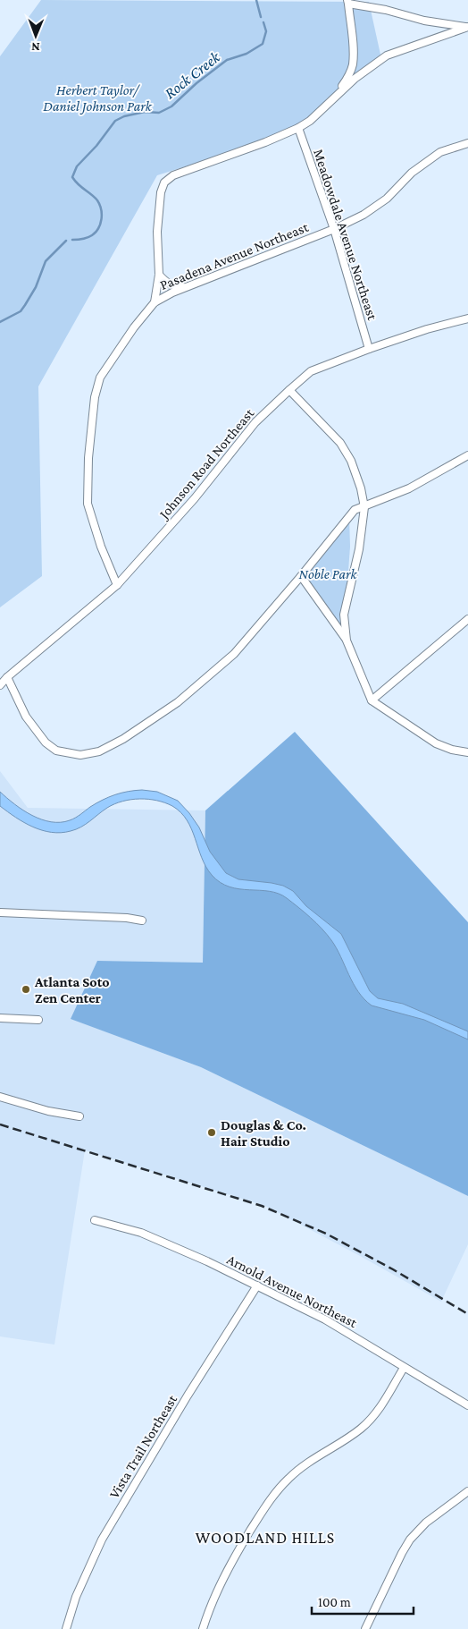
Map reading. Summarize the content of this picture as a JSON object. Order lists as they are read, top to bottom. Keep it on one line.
{"streets":{"street":["Meadowdale Avenue Northeast","Pasadena Avenue Northeast","Johnson Road Northeast","Arnold Avenue Northeast","Vista Trail Northeast"]},"crossings":[["Meadowdale Avenue Northeast","Pasadena Avenue Northeast"],["Meadowdale Avenue Northeast","Johnson Road Northeast"],["Pasadena Avenue Northeast","Johnson Road Northeast"],["Arnold Avenue Northeast","Vista Trail Northeast"]],"districts":["WOODLAND HILLS"],"water":["Rock Creek"],"parks":["Herbert Taylor/ Daniel Johnson Park","Noble Park"],"places":["Atlanta Soto Zen Center","Douglas & Co. Hair Studio"],"scale_bar":"100 m","north":"bottom"}
